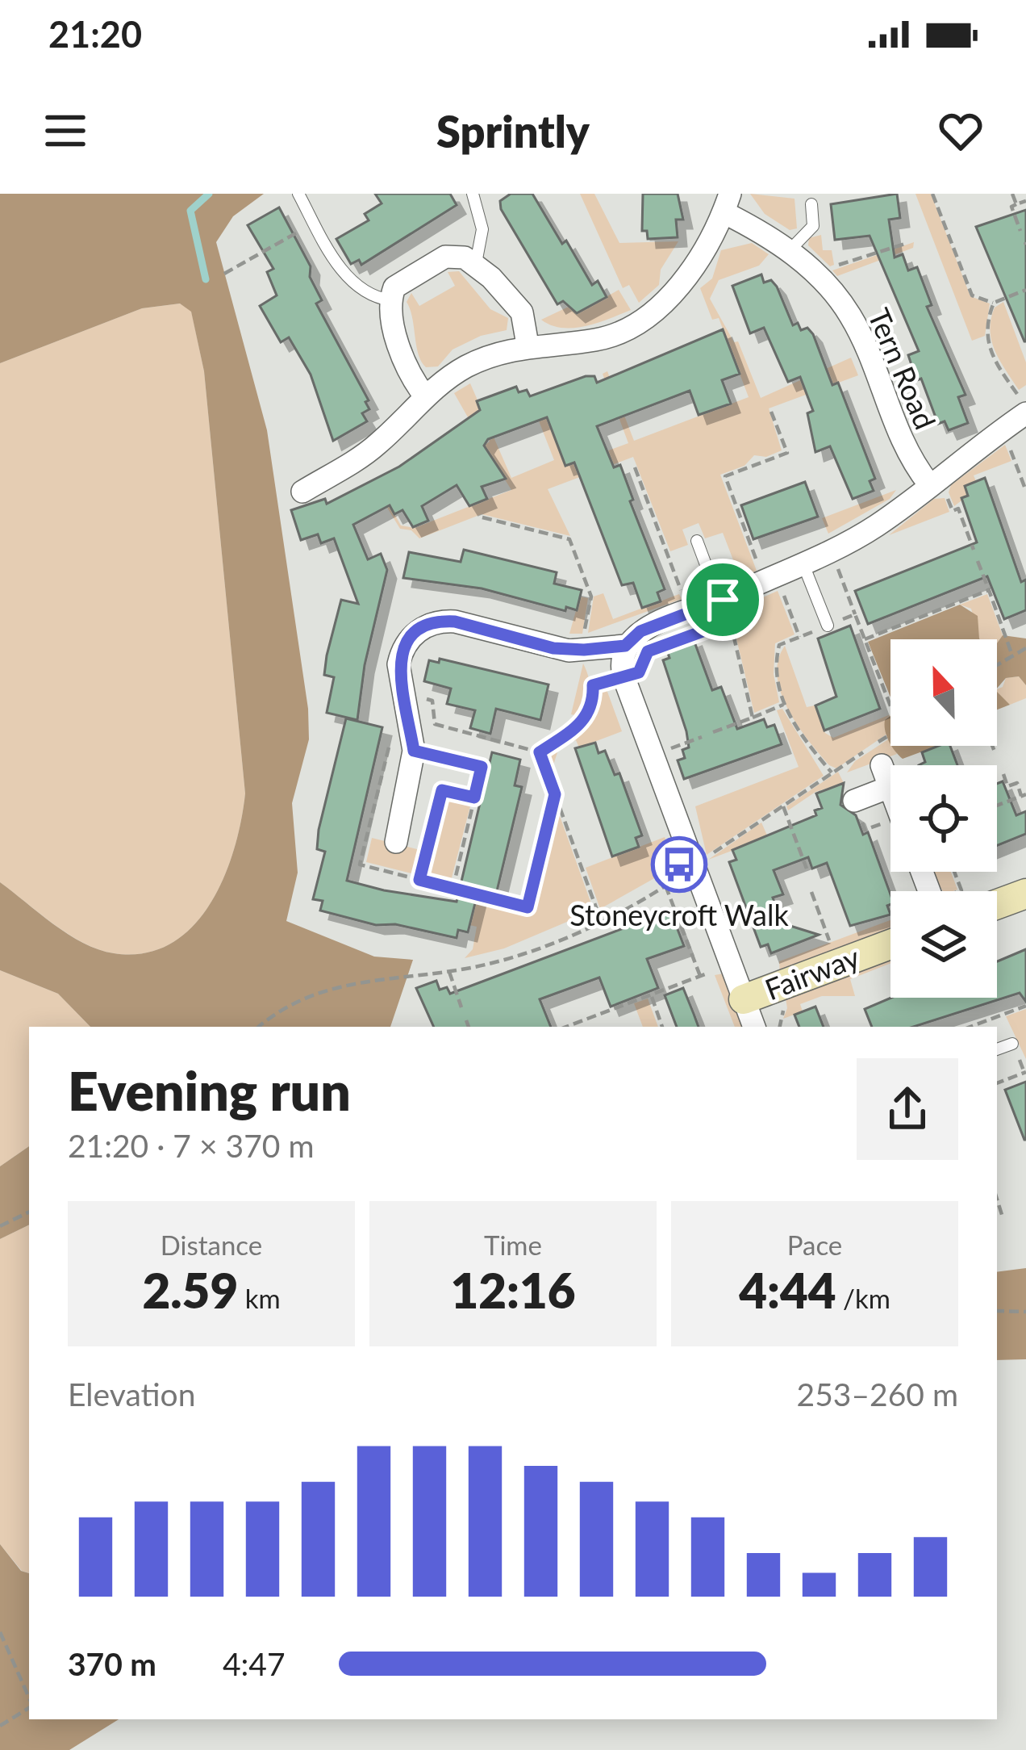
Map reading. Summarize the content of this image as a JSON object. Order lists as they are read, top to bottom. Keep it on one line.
{"streets":{"street":["Tern Road","Fairway"]},"places":{"bus stop":["Stoneycroft Walk"]},"north":"top","page":{"status":"21:20","header":"Sprintly","heading":["Evening run","21:20 · 7 × 370 m"],"stats":[["Distance","2.59 km"],["Time","12:16"],["Pace","4:44 /km"]],"chart":["Elevation","253–260 m"],"list":[{"name":"370 m","note":"4:47"}]}}
